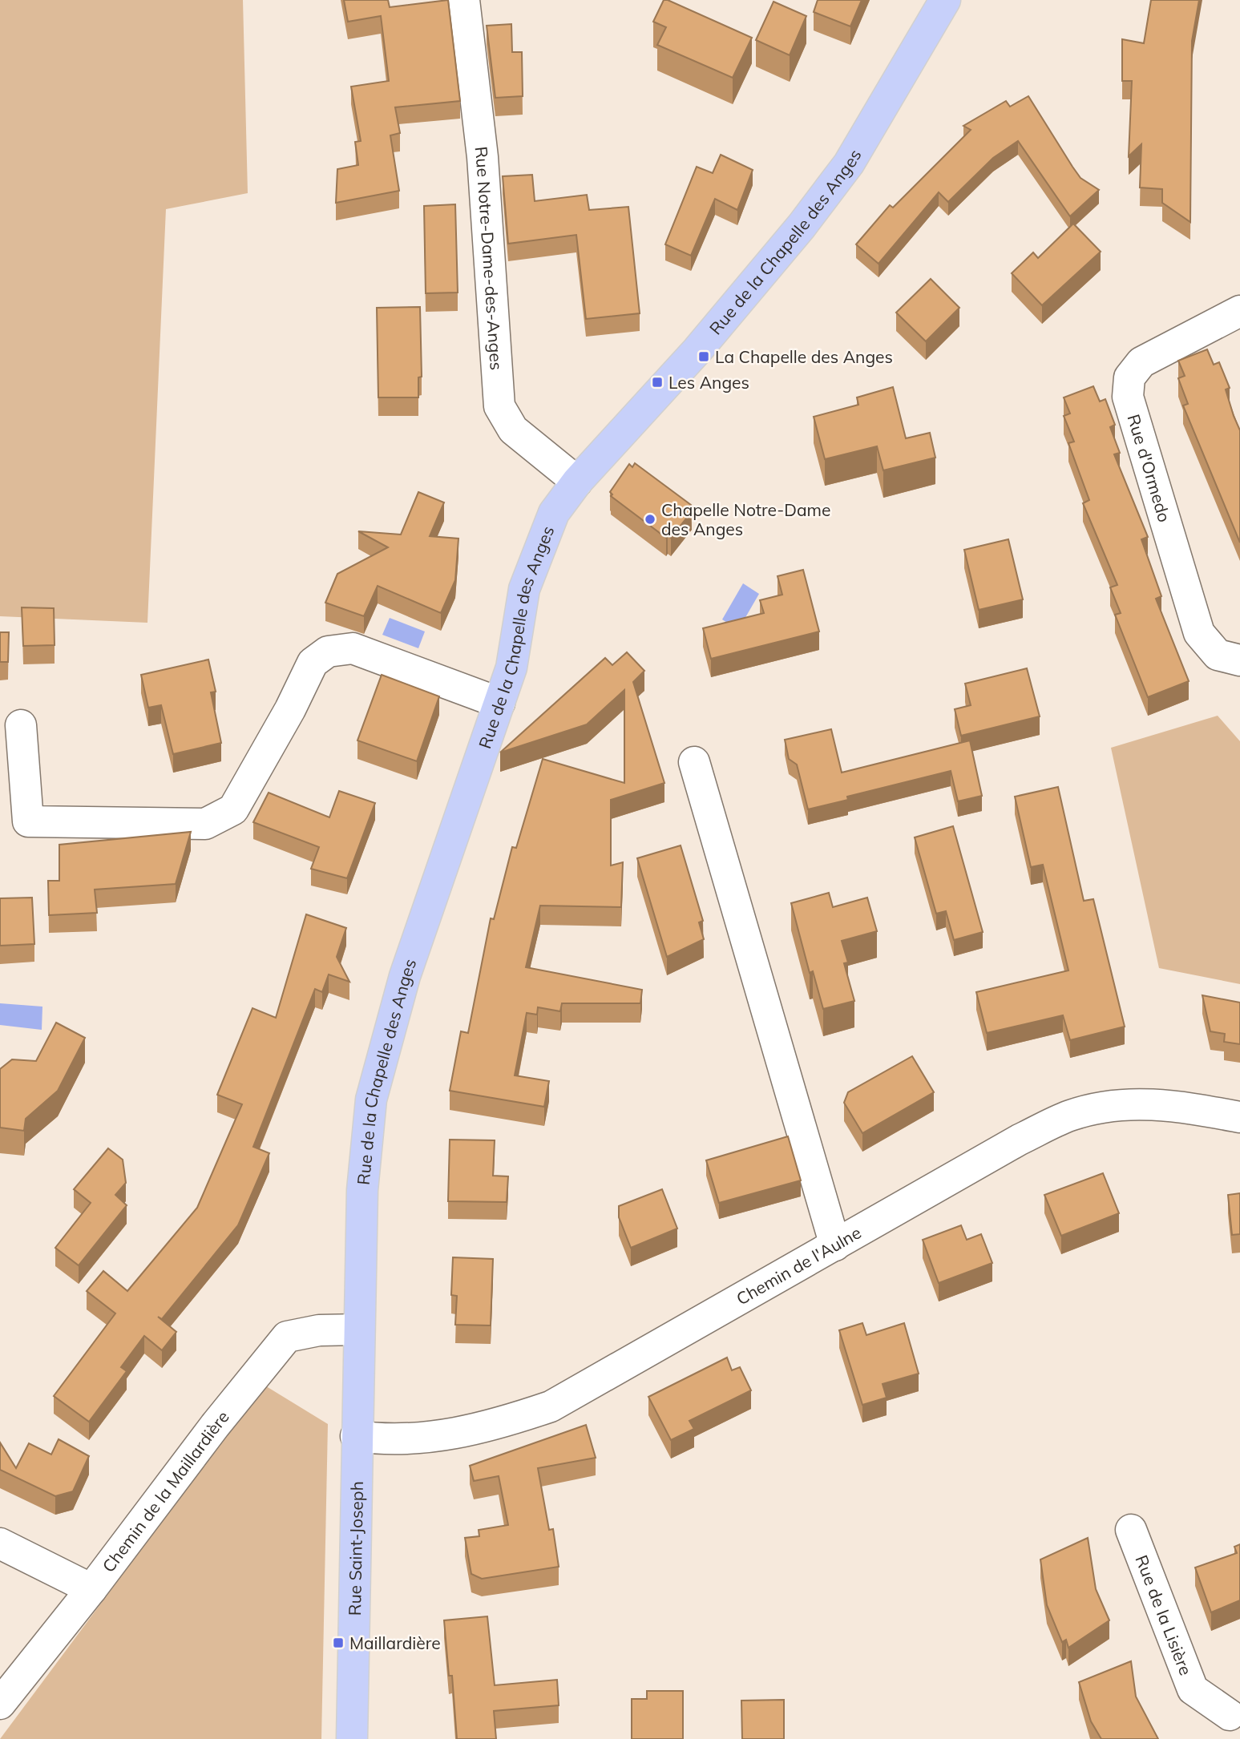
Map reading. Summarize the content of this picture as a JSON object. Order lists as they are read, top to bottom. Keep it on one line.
{"streets":{"main road":["Rue de la Chapelle des Anges","Rue Saint-Joseph"],"street":["Rue Notre-Dame-des-Anges","Rue d'Ormedo","Chemin de l'Aulne","Chemin de la Maillardière","Rue de la Lisière"]},"crossings":[["Rue de la Chapelle des Anges","Rue Notre-Dame-des-Anges"],["Rue de la Chapelle des Anges","Chemin de la Maillardière"],["Rue de la Chapelle des Anges","Rue Saint-Joseph"],["Chemin de l'Aulne","Rue Saint-Joseph"]],"places":{"transit":["La Chapelle des Anges","Les Anges","Maillardière"],"other":["Chapelle Notre-Dame des Anges"]}}
